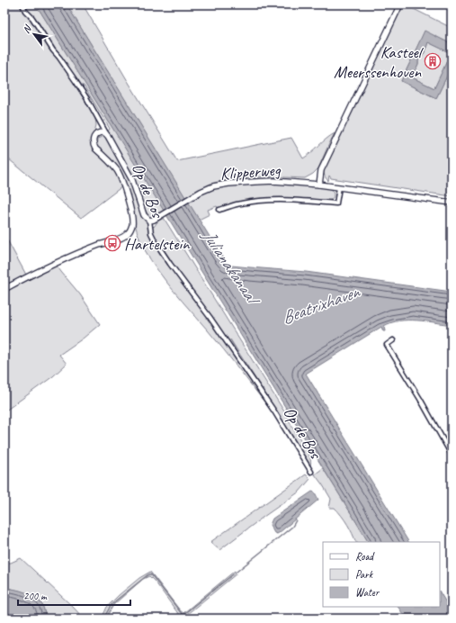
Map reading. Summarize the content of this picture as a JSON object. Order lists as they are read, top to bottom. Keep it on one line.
{"streets":{"street":["Klipperweg","Op de Bos"]},"crossings":[["Klipperweg","Op de Bos"]],"water":["Julianakanaal","Beatrixhaven"],"places":{"building":["Kasteel Meerssenhoven"],"bus stop":["Hartelstein"]},"legend":["Road","Park","Water"],"scale_bar":"200 m","north":"top left"}
